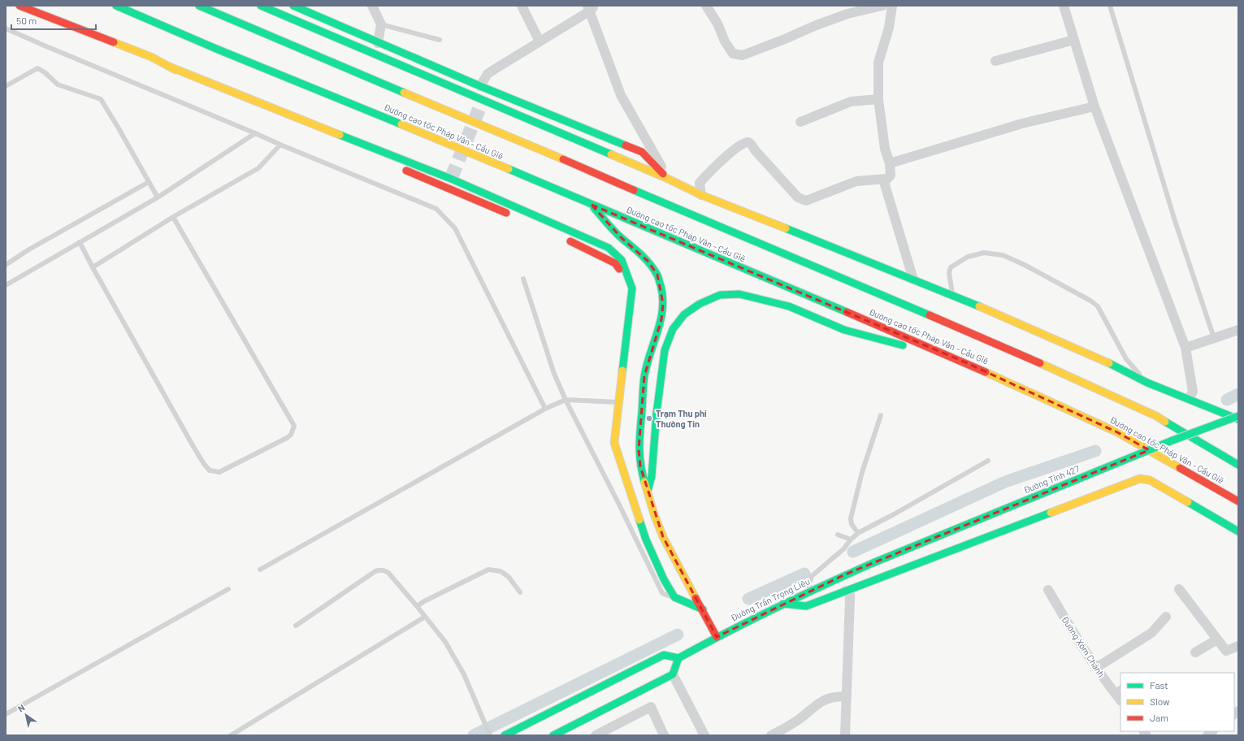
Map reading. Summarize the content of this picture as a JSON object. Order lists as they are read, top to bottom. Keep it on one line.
{"streets":{"main road":["Đường cao tốc Pháp Vân - Cầu Giẽ","Đường Tỉnh 427","Đường Trần Trọng Liêu"],"street":["Đường Xóm Chánh"]},"crossings":[["Đường Tỉnh 427","Đường Trần Trọng Liêu"]],"places":["Trạm Thu phí Thường Tín"],"legend":["Fast","Slow","Jam"],"scale_bar":"50 m","north":"top left"}
